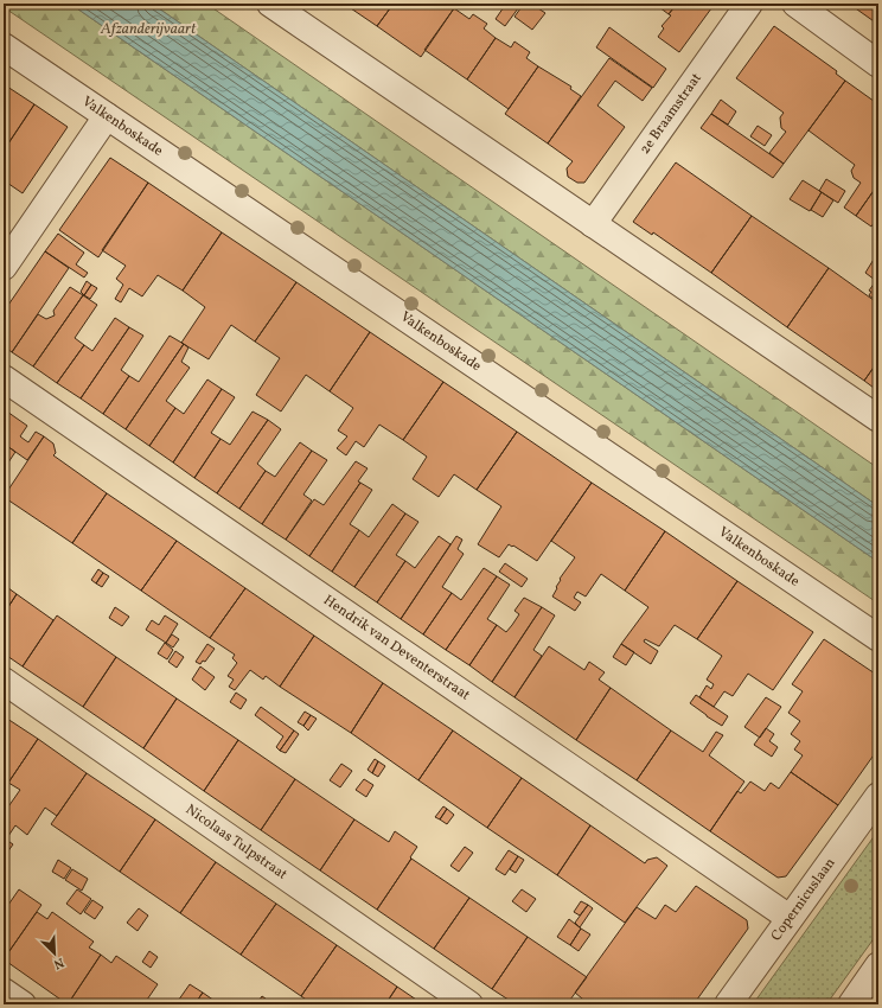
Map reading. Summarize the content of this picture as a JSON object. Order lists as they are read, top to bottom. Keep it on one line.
{"streets":{"street":["2e Braamstraat","Valkenboskade","Hendrik van Deventerstraat","Nicolaas Tulpstraat","Copernicuslaan"]},"crossings":[["Hendrik van Deventerstraat","Copernicuslaan"]],"water":["Afzanderijvaart"],"north":"bottom right"}
